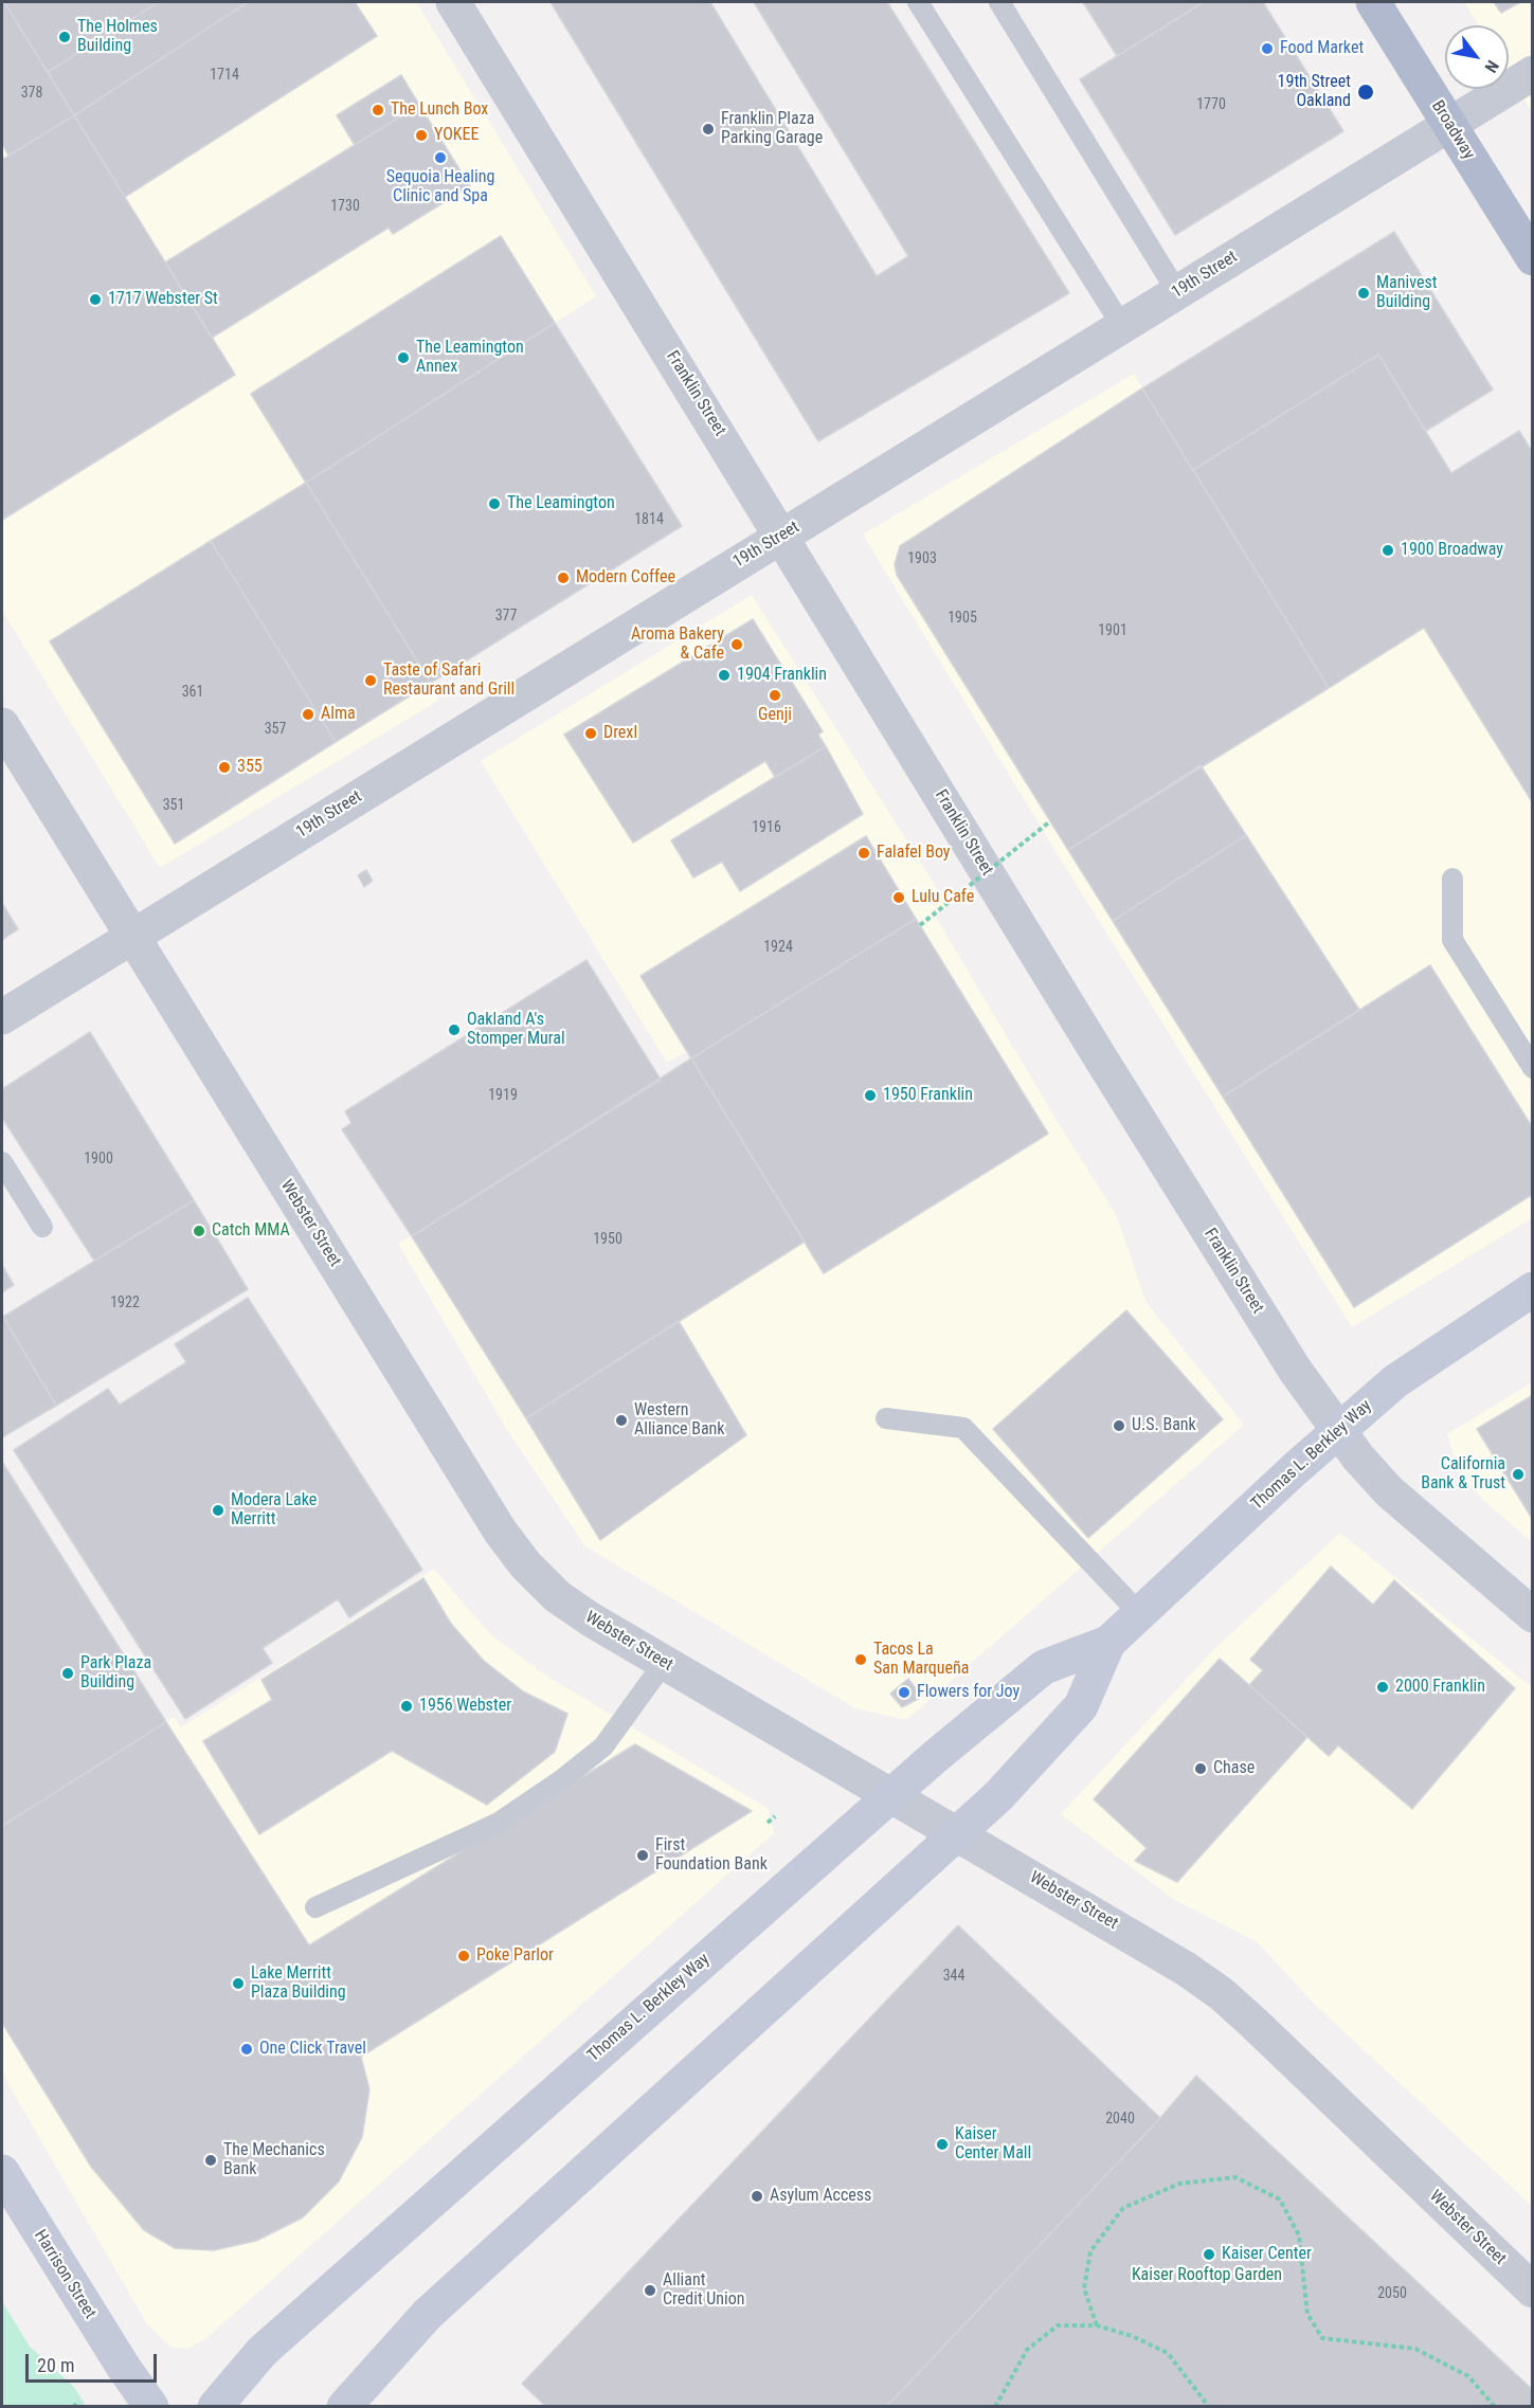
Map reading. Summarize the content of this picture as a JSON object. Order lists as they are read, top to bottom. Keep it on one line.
{"streets":{"main road":["Broadway"],"street":["19th Street","Franklin Street","Webster Street","Thomas L. Berkley Way","Harrison Street"]},"crossings":[["Broadway","19th Street"],["19th Street","Franklin Street"],["19th Street","Webster Street"],["Franklin Street","Thomas L. Berkley Way"],["Webster Street","Thomas L. Berkley Way"]],"parks":["Kaiser Rooftop Garden"],"places":["The Holmes Building","Food Market","19th Street Oakland","The Lunch Box","Franklin Plaza Parking Garage","YOKEE","Sequoia Healing Clinic and Spa","Manivest Building","1717 Webster St","The Leamington Annex","The Leamington","1900 Broadway","Modern Coffee","Aroma Bakery & Cafe","1904 Franklin","Taste of Safari Restaurant and Grill","Genji","Alma","Drexl","355","Falafel Boy","Lulu Cafe","Oakland A's Stomper Mural","1950 Franklin","Catch MMA","Western Alliance Bank","U.S. Bank","California Bank & Trust","Modera Lake Merritt","Tacos La San Marqueña","Park Plaza Building","2000 Franklin","Flowers for Joy","1956 Webster","Chase","First Foundation Bank","Poke Parlor","Lake Merritt Plaza Building","One Click Travel","Kaiser Center Mall","The Mechanics Bank","Asylum Access","Kaiser Center","Alliant Credit Union"],"house_numbers":["1714","378","1770","1730","1814","1903","377","1905","1901","361","357","351","1916","1924","1919","1900","1950","1922","344","2040","2050"],"scale_bar":"20 m","north":"bottom right"}
